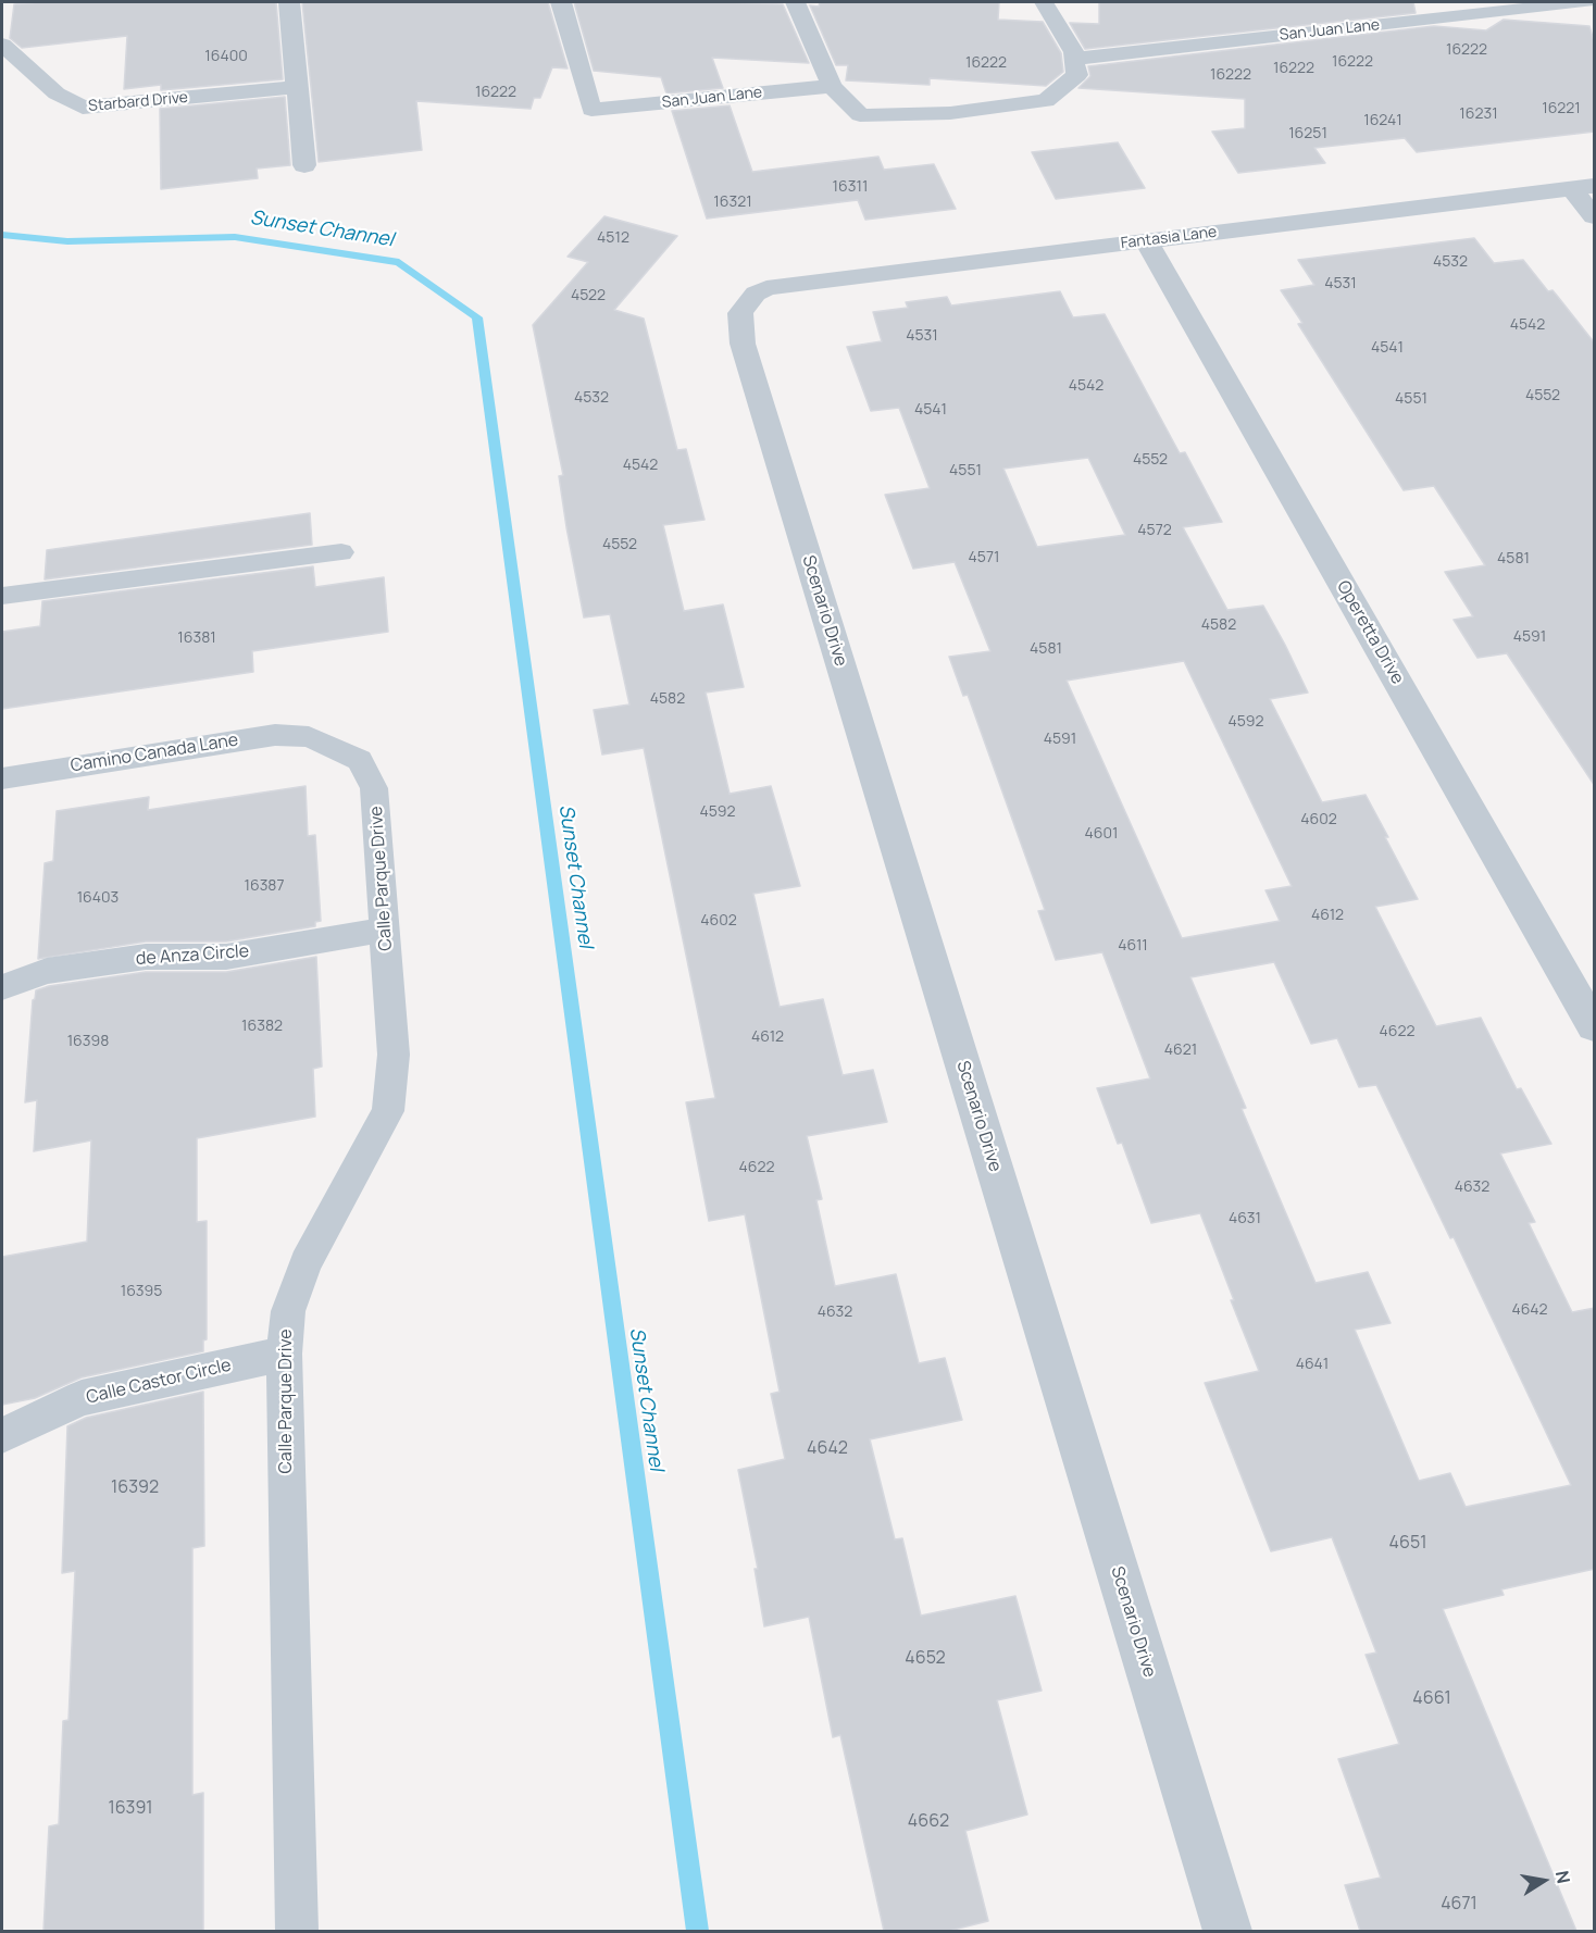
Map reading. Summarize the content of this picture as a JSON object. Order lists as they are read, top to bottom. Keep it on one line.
{"streets":{"street":["San Juan Lane","Starbard Drive","Fantasia Lane","Scenario Drive","Operetta Drive"],"lane":["Camino Canada Lane","Calle Parque Drive","de Anza Circle","Calle Castor Circle"]},"crossings":[["Fantasia Lane","Scenario Drive"],["Fantasia Lane","Operetta Drive"],["Camino Canada Lane","Calle Parque Drive"],["Calle Parque Drive","de Anza Circle"],["Calle Parque Drive","Calle Castor Circle"]],"water":["Sunset Channel"],"house_numbers":["16222","16400","16222","16222","16222","16222","16222","16221","16231","16241","16251","16311","16321","4512","4532","4531","4522","4542","4531","4541","4542","4552","4532","4551","4541","4552","4542","4551","4572","4552","4571","4581","4582","4591","16381","4581","4582","4592","4591","4592","4602","4601","16387","16403","4612","4602","4611","16382","4622","4612","16398","4621","4622","4632","4631","16395","4642","4632","4641","4642","16392","4651","4652","4661","16391","4662","4671"],"north":"right"}
